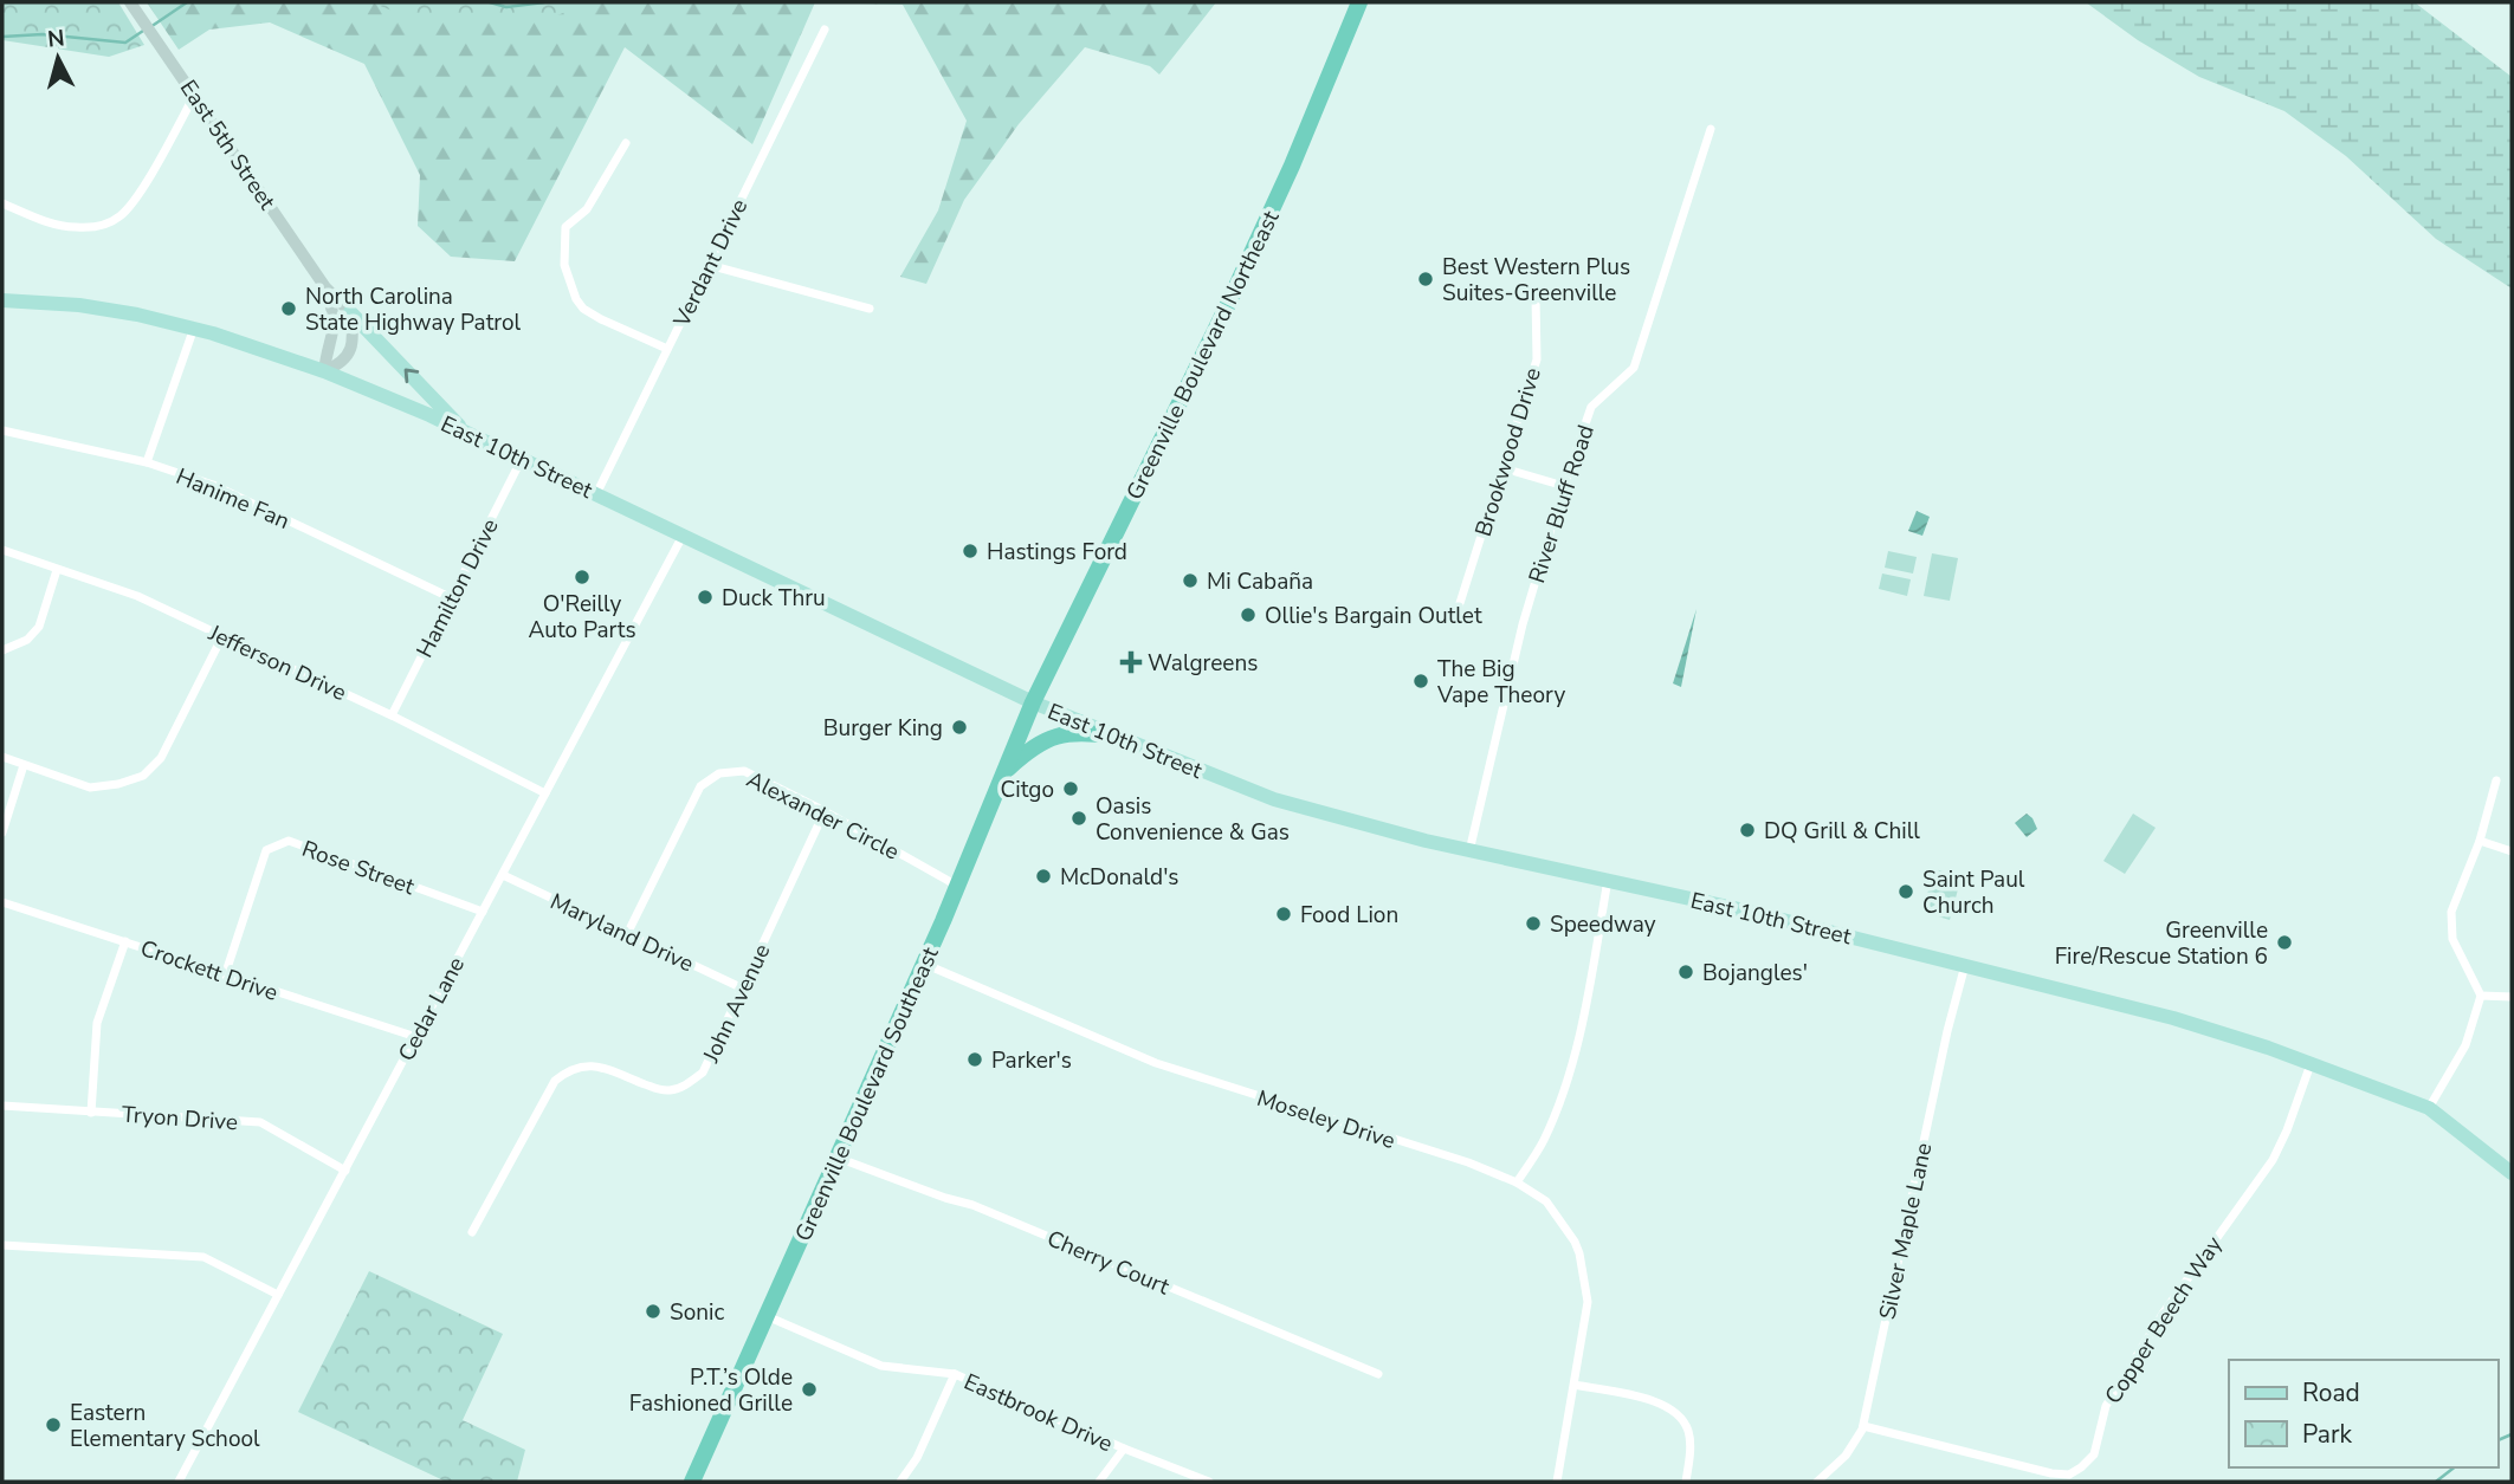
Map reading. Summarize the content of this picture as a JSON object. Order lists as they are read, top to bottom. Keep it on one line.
{"streets":{"highway":["Greenville Boulevard Northeast","Greenville Boulevard Southeast"],"main road":["East 5th Street","East 10th Street"],"street":["Verdant Drive","Brookwood Drive","Hanime Fan","River Bluff Road","Hamilton Drive","Jefferson Drive","Alexander Circle","Rose Street","Maryland Drive","Crockett Drive","John Avenue","Cedar Lane","Tryon Drive","Moseley Drive","Silver Maple Lane","Cherry Court","Copper Beech Way","Eastbrook Drive"]},"crossings":[["East 5th Street","East 10th Street"],["Verdant Drive","East 10th Street"],["Greenville Boulevard Northeast","East 10th Street"],["Greenville Boulevard Northeast","Greenville Boulevard Southeast"],["East 10th Street","River Bluff Road"],["East 10th Street","Hamilton Drive"],["East 10th Street","Cedar Lane"],["East 10th Street","Greenville Boulevard Southeast"],["East 10th Street","Silver Maple Lane"],["East 10th Street","Copper Beech Way"],["Hanime Fan","Hamilton Drive"],["Hamilton Drive","Jefferson Drive"],["Jefferson Drive","Cedar Lane"],["Alexander Circle","Maryland Drive"],["Alexander Circle","John Avenue"],["Alexander Circle","Greenville Boulevard Southeast"],["Rose Street","Crockett Drive"],["Rose Street","Cedar Lane"],["Maryland Drive","John Avenue"],["Maryland Drive","Cedar Lane"],["Crockett Drive","Cedar Lane"],["Cedar Lane","Tryon Drive"],["Greenville Boulevard Southeast","Moseley Drive"],["Greenville Boulevard Southeast","Cherry Court"],["Greenville Boulevard Southeast","Eastbrook Drive"],["Silver Maple Lane","Copper Beech Way"]],"places":{"other":["Best Western Plus Suites-Greenville","North Carolina State Highway Patrol","Hastings Ford","O'Reilly Auto Parts","Mi Cabaña","Duck Thru","Ollie's Bargain Outlet","The Big Vape Theory","Burger King","Citgo","Oasis Convenience & Gas","DQ Grill & Chill","McDonald's","Saint Paul Church","Food Lion","Speedway","Greenville Fire/Rescue Station 6","Bojangles'","Parker's","Sonic","P.T.’s Olde Fashioned Grille","Eastern Elementary School"],"health":["Walgreens"]},"legend":["Road","Park"],"north":"top"}
